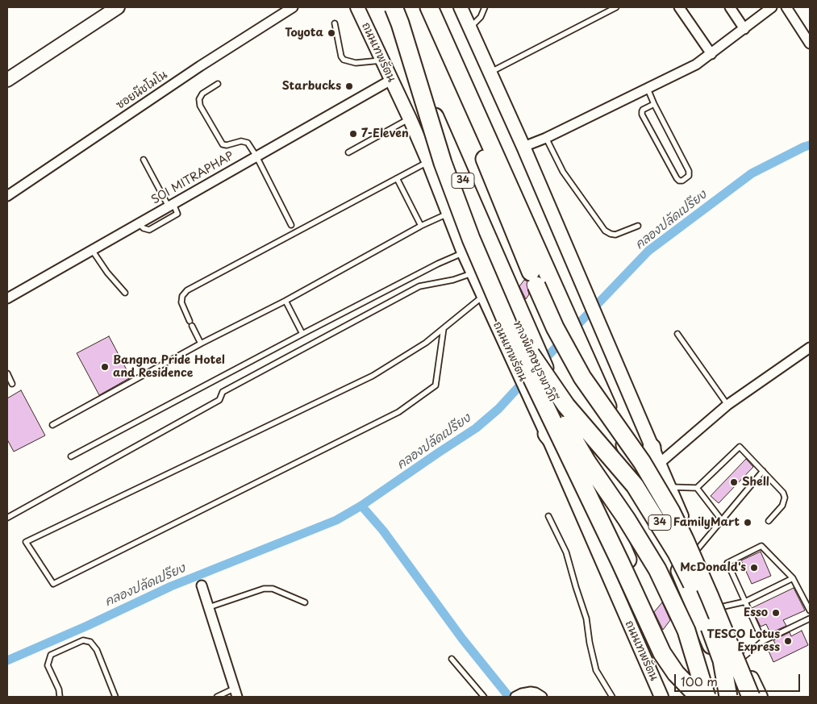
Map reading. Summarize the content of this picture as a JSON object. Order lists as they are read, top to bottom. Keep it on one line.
{"streets":{"highway":["34","ทางพิเศษบูรพาวิถี"],"main road":["ถนนเทพรัตน"],"street":["ซอยนีชโมโน","SOI MITRAPHAP"]},"crossings":[["ถนนเทพรัตน","SOI MITRAPHAP"],["34","ทางพิเศษบูรพาวิถี"]],"water":["คลองปลัดเปรียง"],"places":["Toyota","Starbucks","7-Eleven","Bangna Pride Hotel and Residence","Shell","FamilyMart","McDonald's","Esso","TESCO Lotus Express"],"scale_bar":"100 m"}
